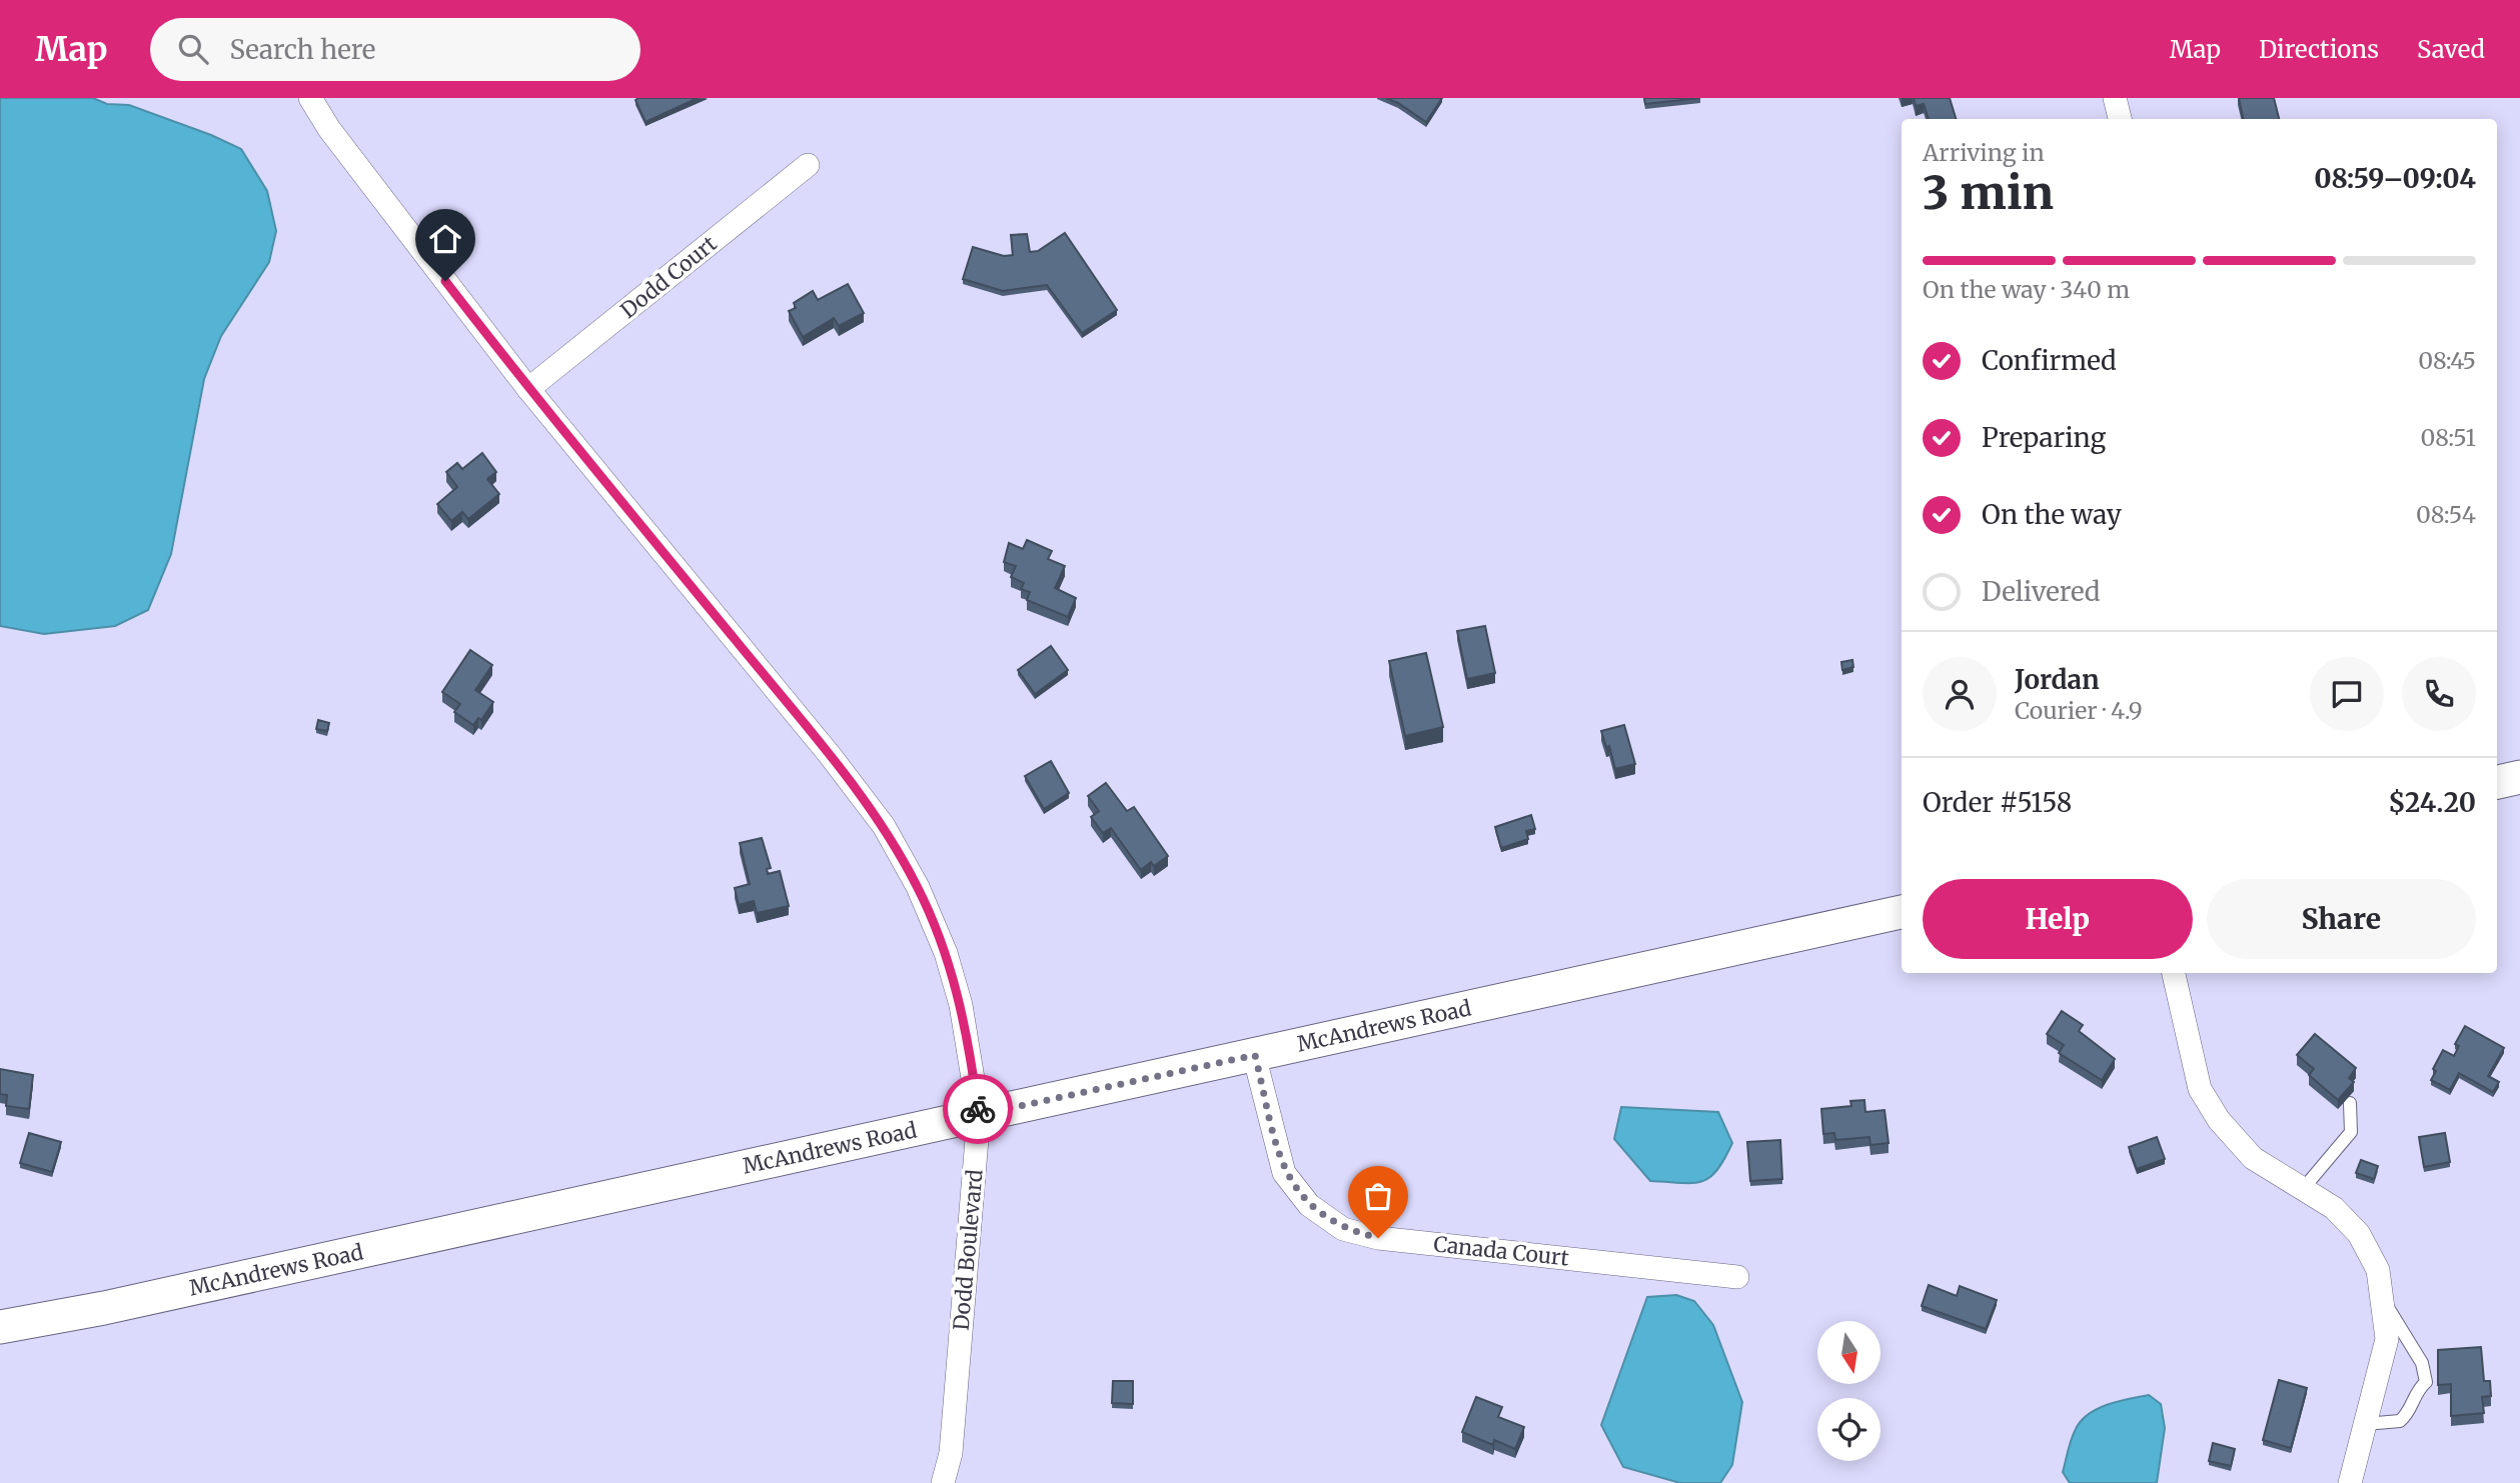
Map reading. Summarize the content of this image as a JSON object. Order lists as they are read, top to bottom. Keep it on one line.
{"streets":{"main road":["McAndrews Road"],"street":["Dodd Court","Dodd Boulevard","Canada Court"]},"crossings":[["Dodd Court","Dodd Boulevard"],["McAndrews Road","Dodd Boulevard"],["McAndrews Road","Canada Court"]],"north":"bottom","page":{"header":"Map","search":"Search here","nav":["Map","Directions","Saved"],"heading":["3 min","Arriving in","08:59–09:04"],"panel":["Jordan","Courier · 4.9","Order #5158","$24.20"],"bar":"On the way · 340 m","list":[["Confirmed","08:45"],["Preparing","08:51"],["On the way","08:54"],"Delivered"],"buttons":["Help","Share"]}}
